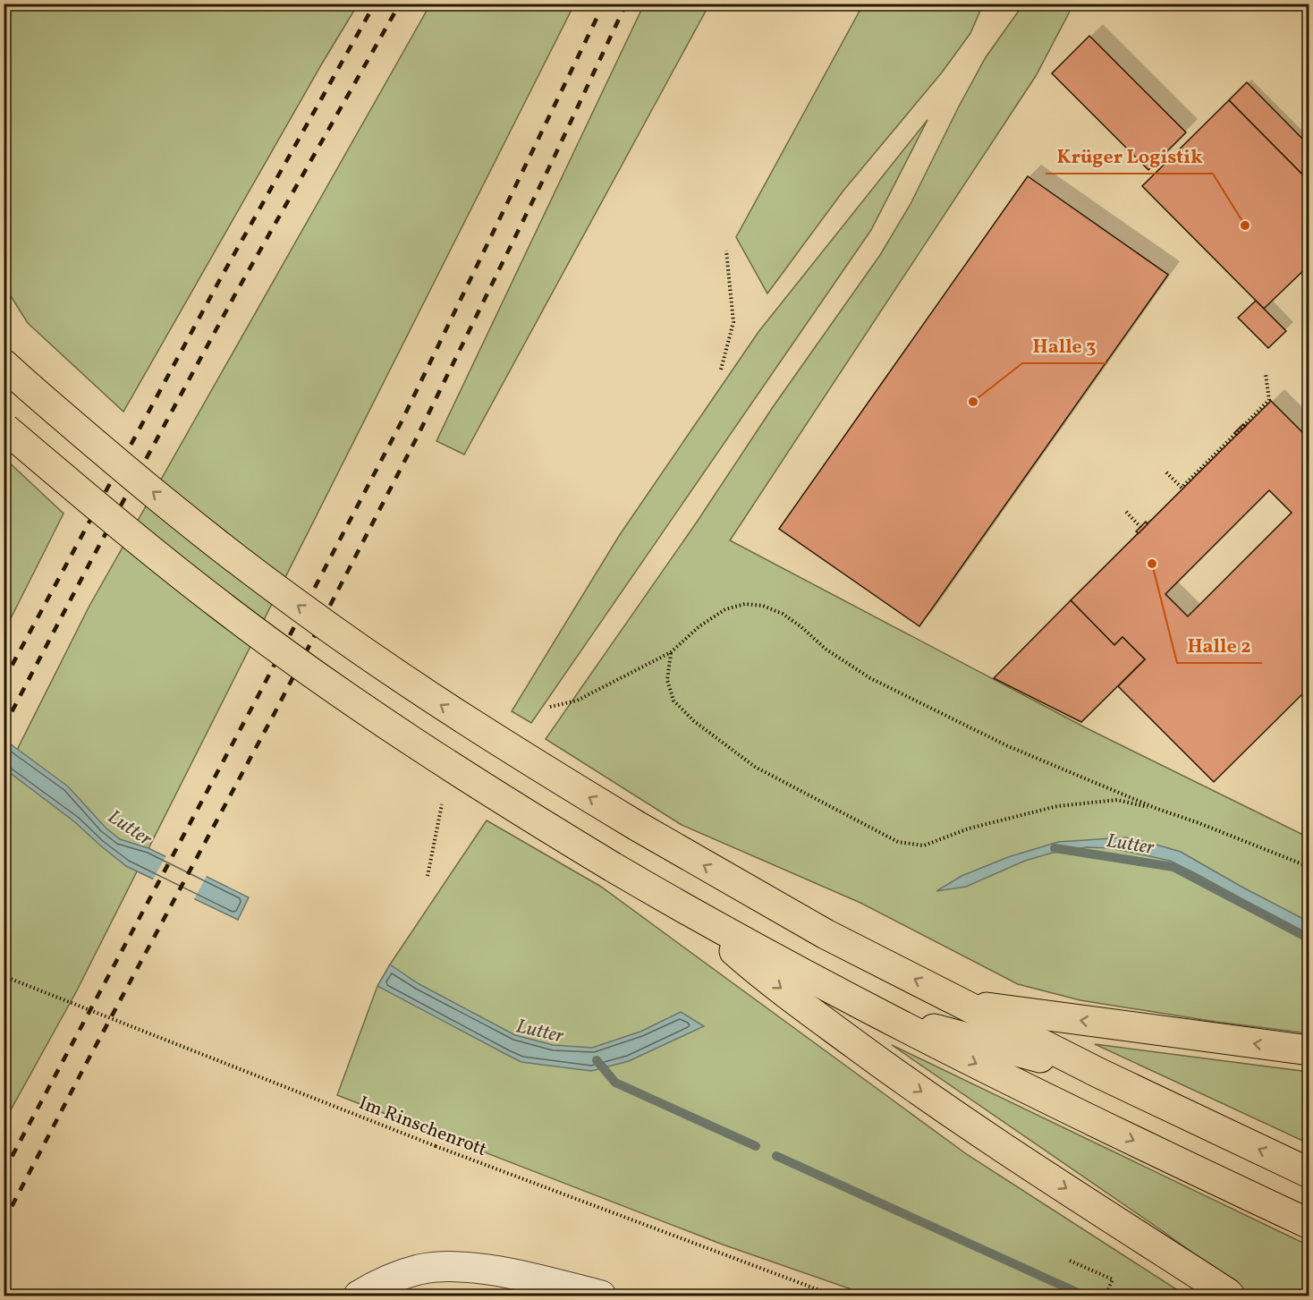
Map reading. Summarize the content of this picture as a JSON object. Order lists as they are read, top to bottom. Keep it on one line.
{"streets":{"path":["Im Rinschenrott"]},"water":["Lutter"],"places":["Krüger Logistik","Halle 3","Halle 2"]}
